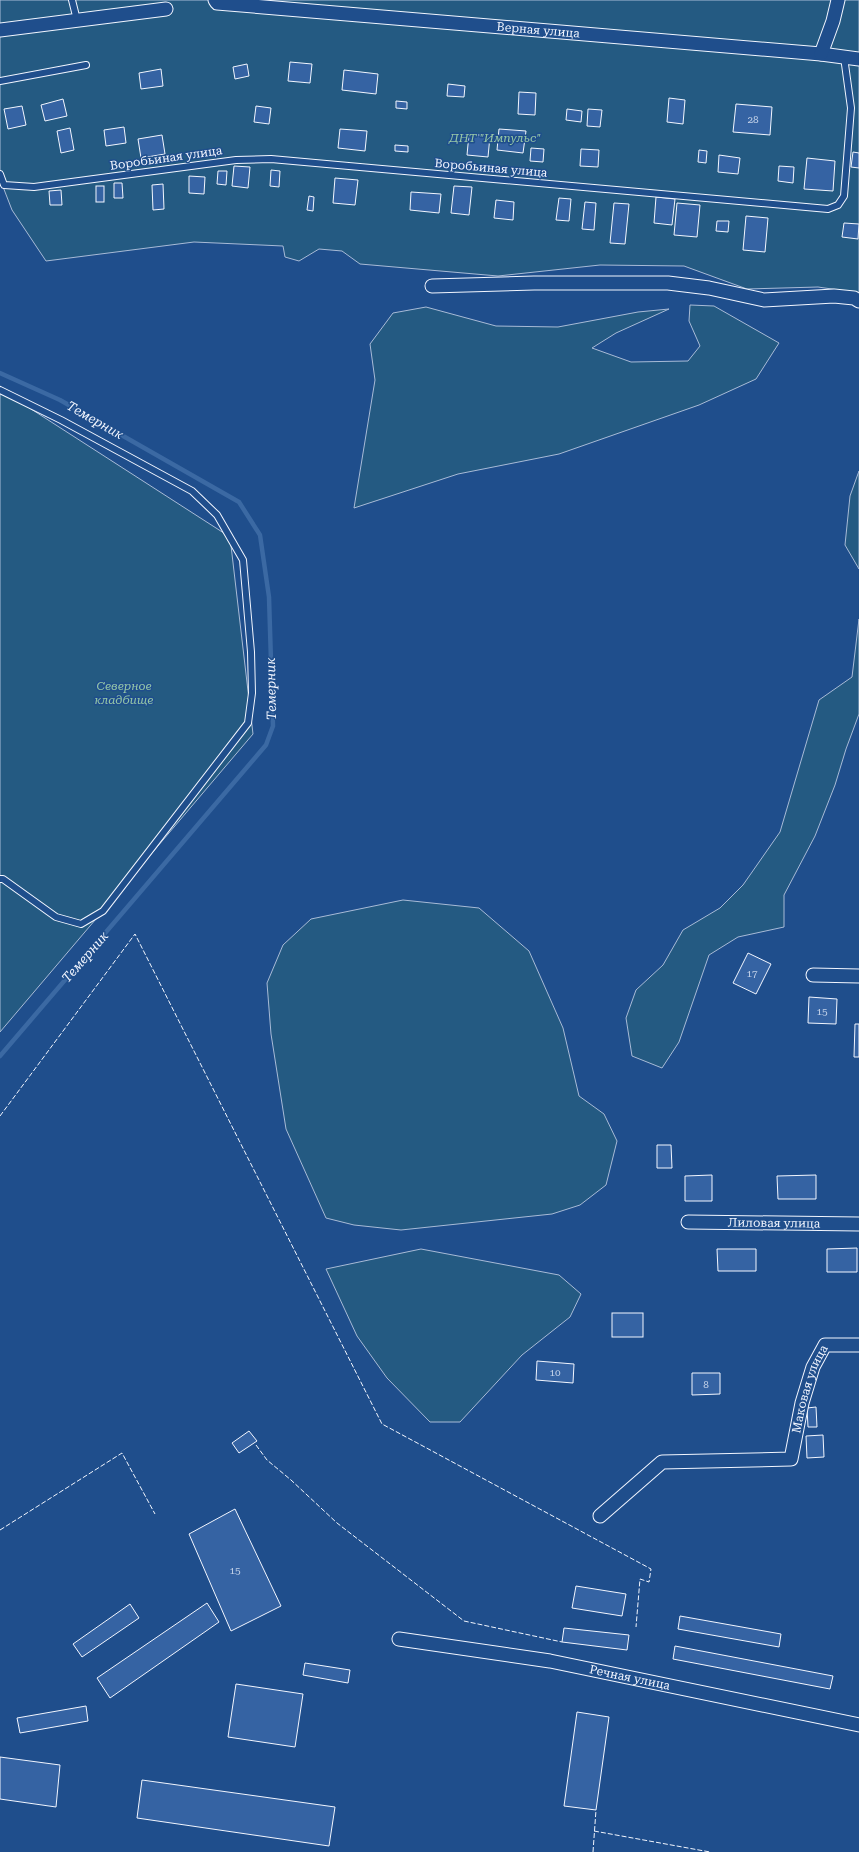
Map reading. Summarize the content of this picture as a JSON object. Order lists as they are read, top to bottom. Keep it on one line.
{"streets":{"street":["Верная улица","Лиловая улица","Маковая улица","Речная улица"],"lane":["Воробьиная улица"]},"crossings":[["Верная улица","Воробьиная улица"]],"water":["Темерник"],"parks":["ДНТ \"Импульс\"","Северное кладбище"],"house_numbers":["28","17","15","10","8","15"]}
